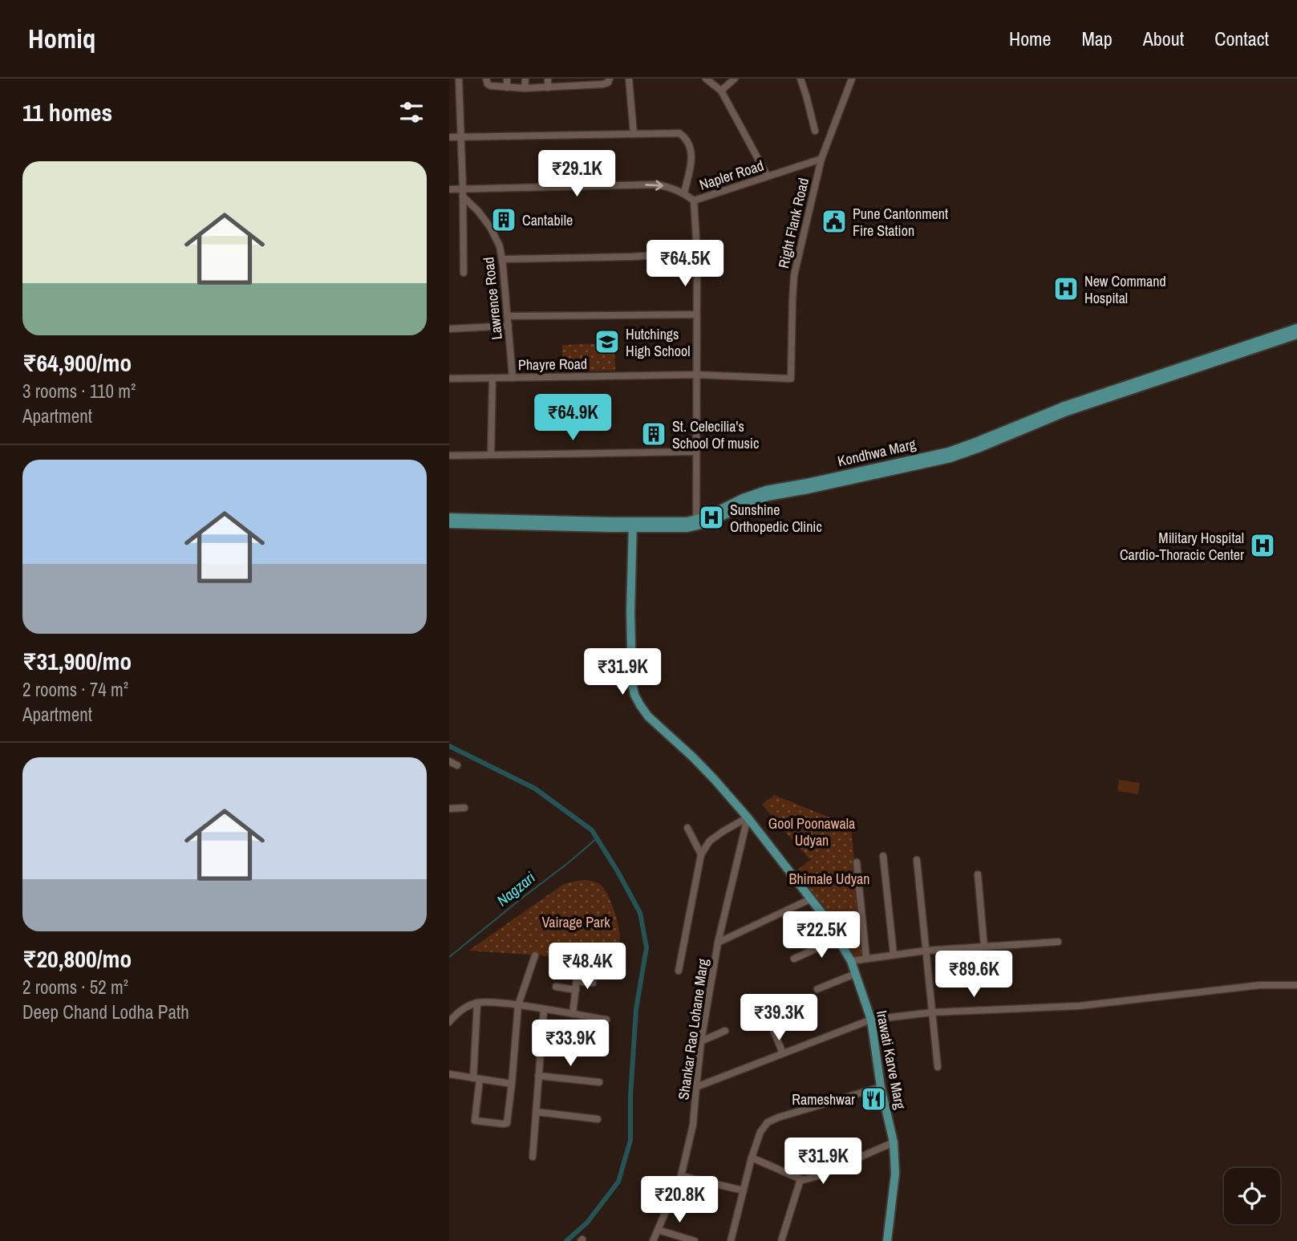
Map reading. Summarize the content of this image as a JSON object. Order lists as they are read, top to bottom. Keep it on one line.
{"streets":{"main road":["Kondhwa Marg","Irawati Karve Marg"],"street":["Napler Road","Right Flank Road","Lawrence Road","Phayre Road","Shankar Rao Lohane Marg"]},"crossings":[["Napler Road","Right Flank Road"],["Napler Road","Lawrence Road"],["Right Flank Road","Phayre Road"],["Lawrence Road","Phayre Road"],["Kondhwa Marg","Irawati Karve Marg"],["Shankar Rao Lohane Marg","Irawati Karve Marg"]],"water":["Nagzari"],"parks":["Gool Poonawala Udyan","Bhimale Udyan","Vairage Park"],"places":{"building":["Cantabile","St. Celecilia's School Of music"],"public building":["Pune Cantonment Fire Station"],"hospital":["New Command Hospital","Sunshine Orthopedic Clinic","Military Hospital Cardio-Thoracic Center"],"school or university":["Hutchings High School"],"restaurant":["Rameshwar"]},"page":{"header":"Homiq","nav":["Home","Map","About","Contact"],"heading":"11 homes","list":[{"name":"₹64,900/mo","note":"3 rooms · 110 m² · Apartment"},{"name":"₹31,900/mo","note":"2 rooms · 74 m² · Apartment"},{"name":"₹20,800/mo","note":"2 rooms · 52 m² · Deep Chand Lodha Path"}],"price":["₹29.1K","₹64.5K","₹64.9K","₹31.9K","₹22.5K","₹48.4K","₹89.6K","₹39.3K","₹33.9K","₹31.9K","₹20.8K"]}}
